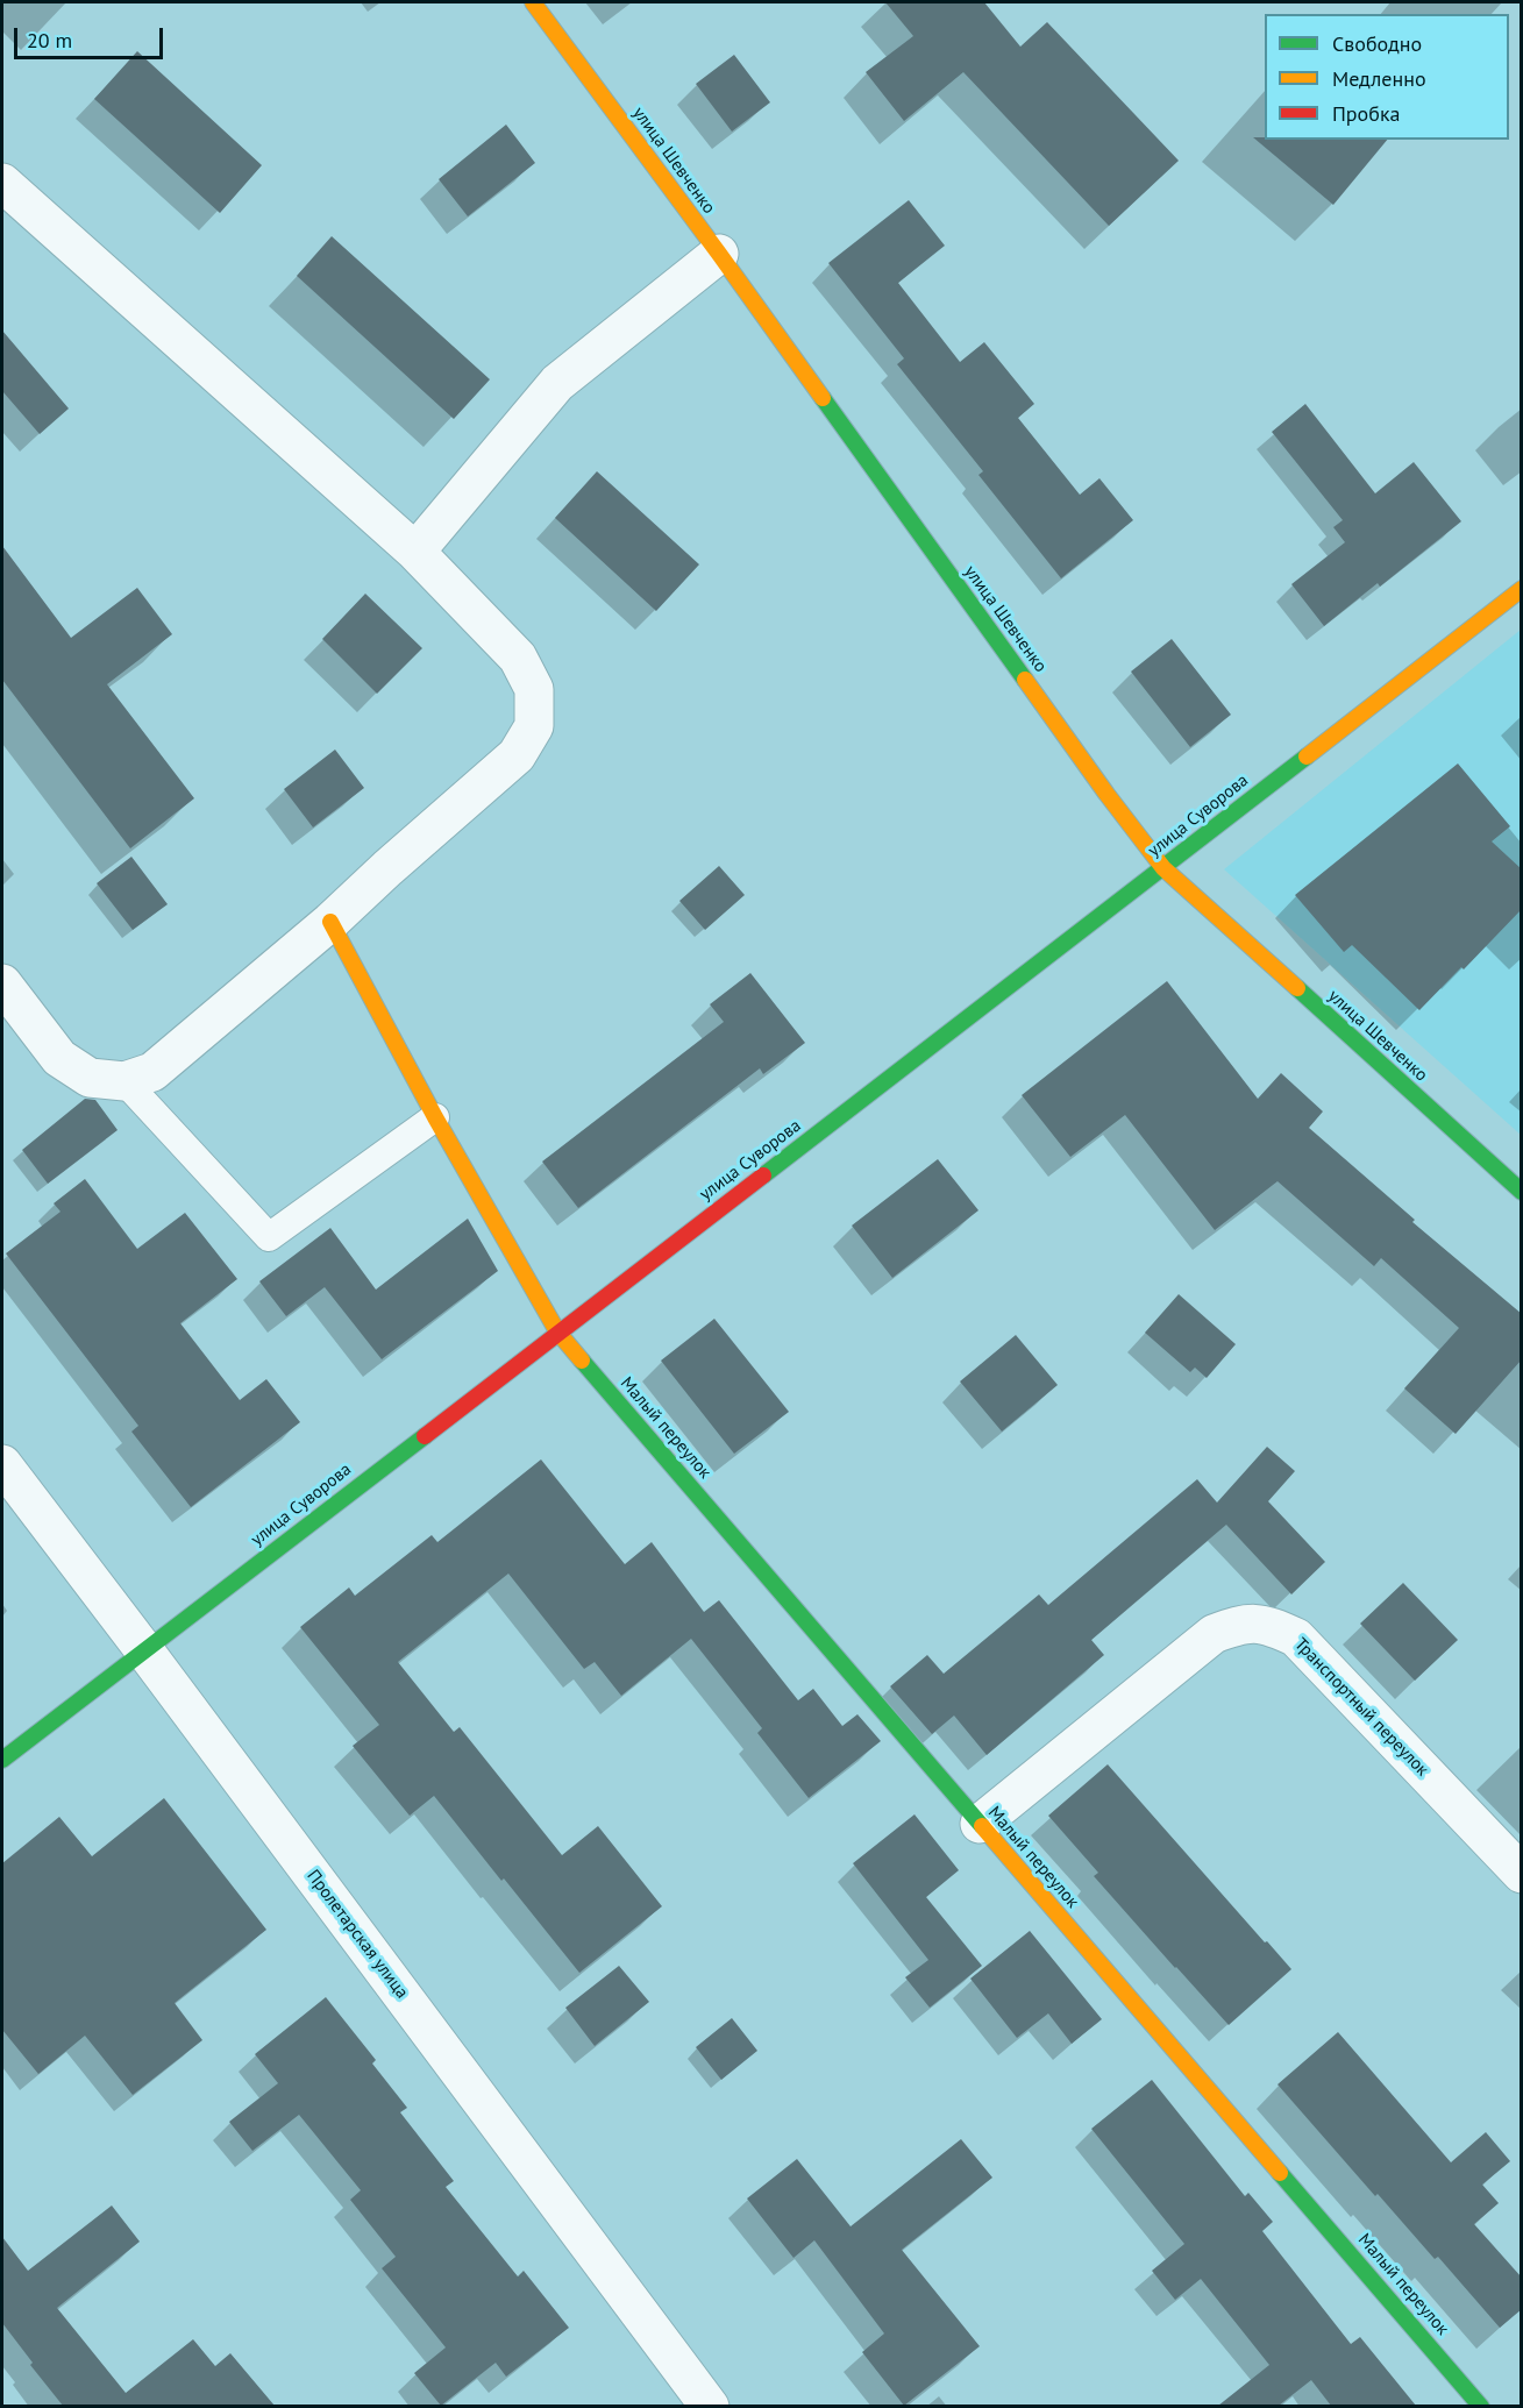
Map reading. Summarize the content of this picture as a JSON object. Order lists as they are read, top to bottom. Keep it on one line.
{"streets":{"street":["улица Шевченко","улица Суворова","Малый переулок","Транспортный переулок","Пролетарская улица"]},"crossings":[["улица Шевченко","улица Суворова"],["улица Суворова","Малый переулок"],["улица Суворова","Пролетарская улица"],["Малый переулок","Транспортный переулок"]],"legend":["Свободно","Медленно","Пробка"],"scale_bar":"20 m"}
